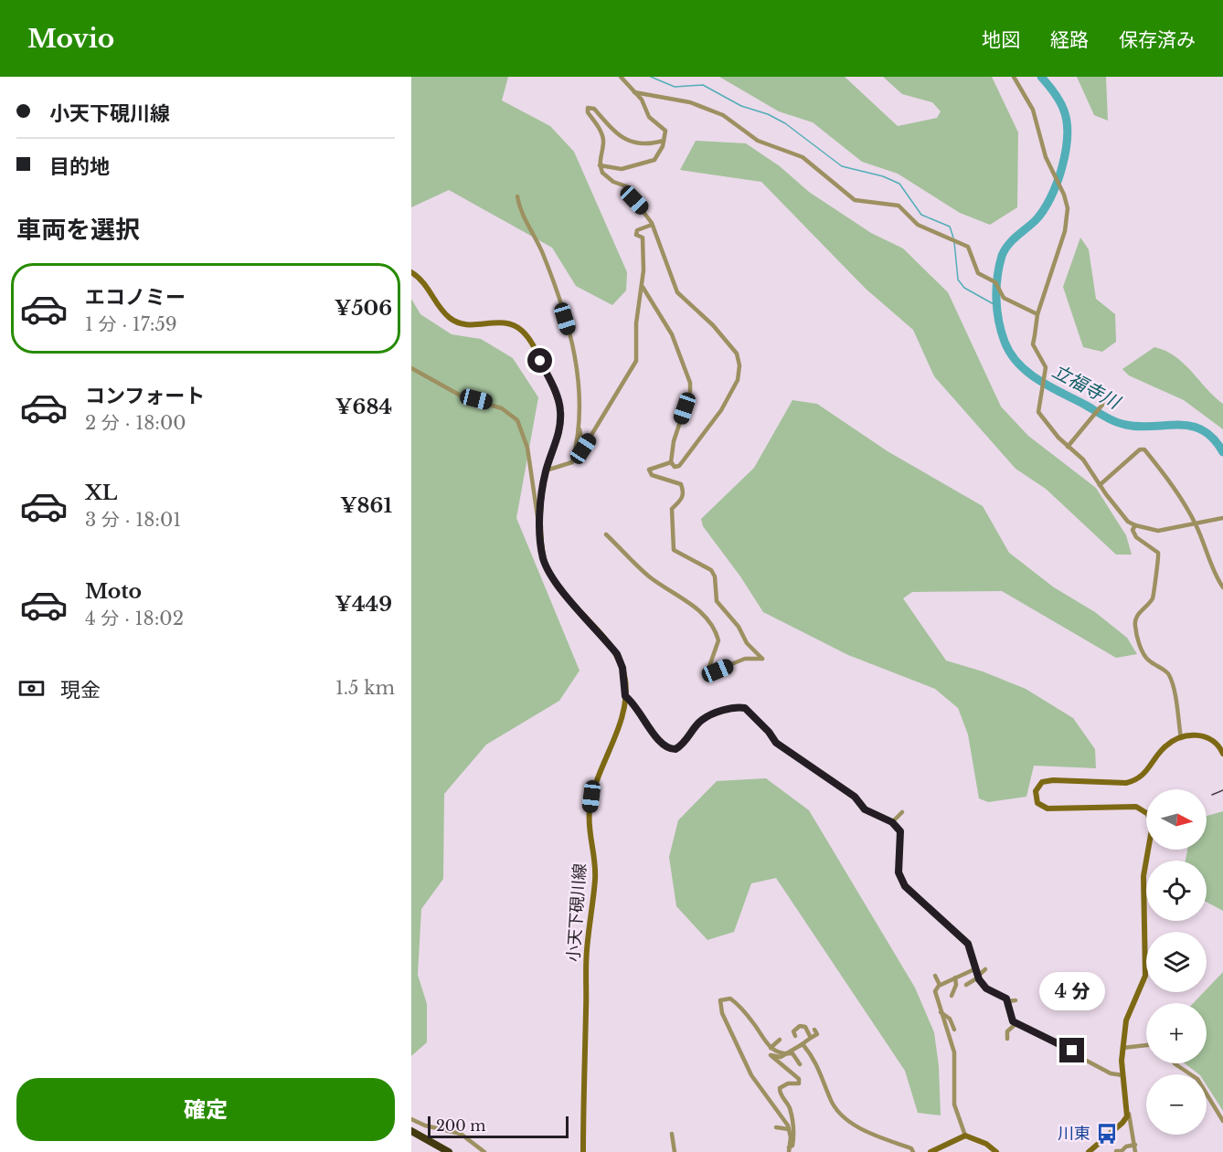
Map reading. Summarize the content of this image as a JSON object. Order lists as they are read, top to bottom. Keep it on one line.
{"streets":{"main road":["小天下硯川線"]},"water":["立福寺川"],"places":{"bus stop":["川東"]},"scale_bar":"200 m","north":"right","page":{"header":"Movio","nav":["地図","経路","保存済み"],"banner":["小天下硯川線","目的地"],"heading":"車両を選択","list":[{"name":"エコノミー","note":"1 分 · 17:59","value":"¥506"},{"name":"コンフォート","note":"2 分 · 18:00","value":"¥684"},{"name":"XL","note":"3 分 · 18:01","value":"¥861"},{"name":"Moto","note":"4 分 · 18:02","value":"¥449"}],"pay":["現金","1.5 km"],"map_buttons":["+","−"],"bubble":"4 分","buttons":"確定","scale":"200 m"}}
